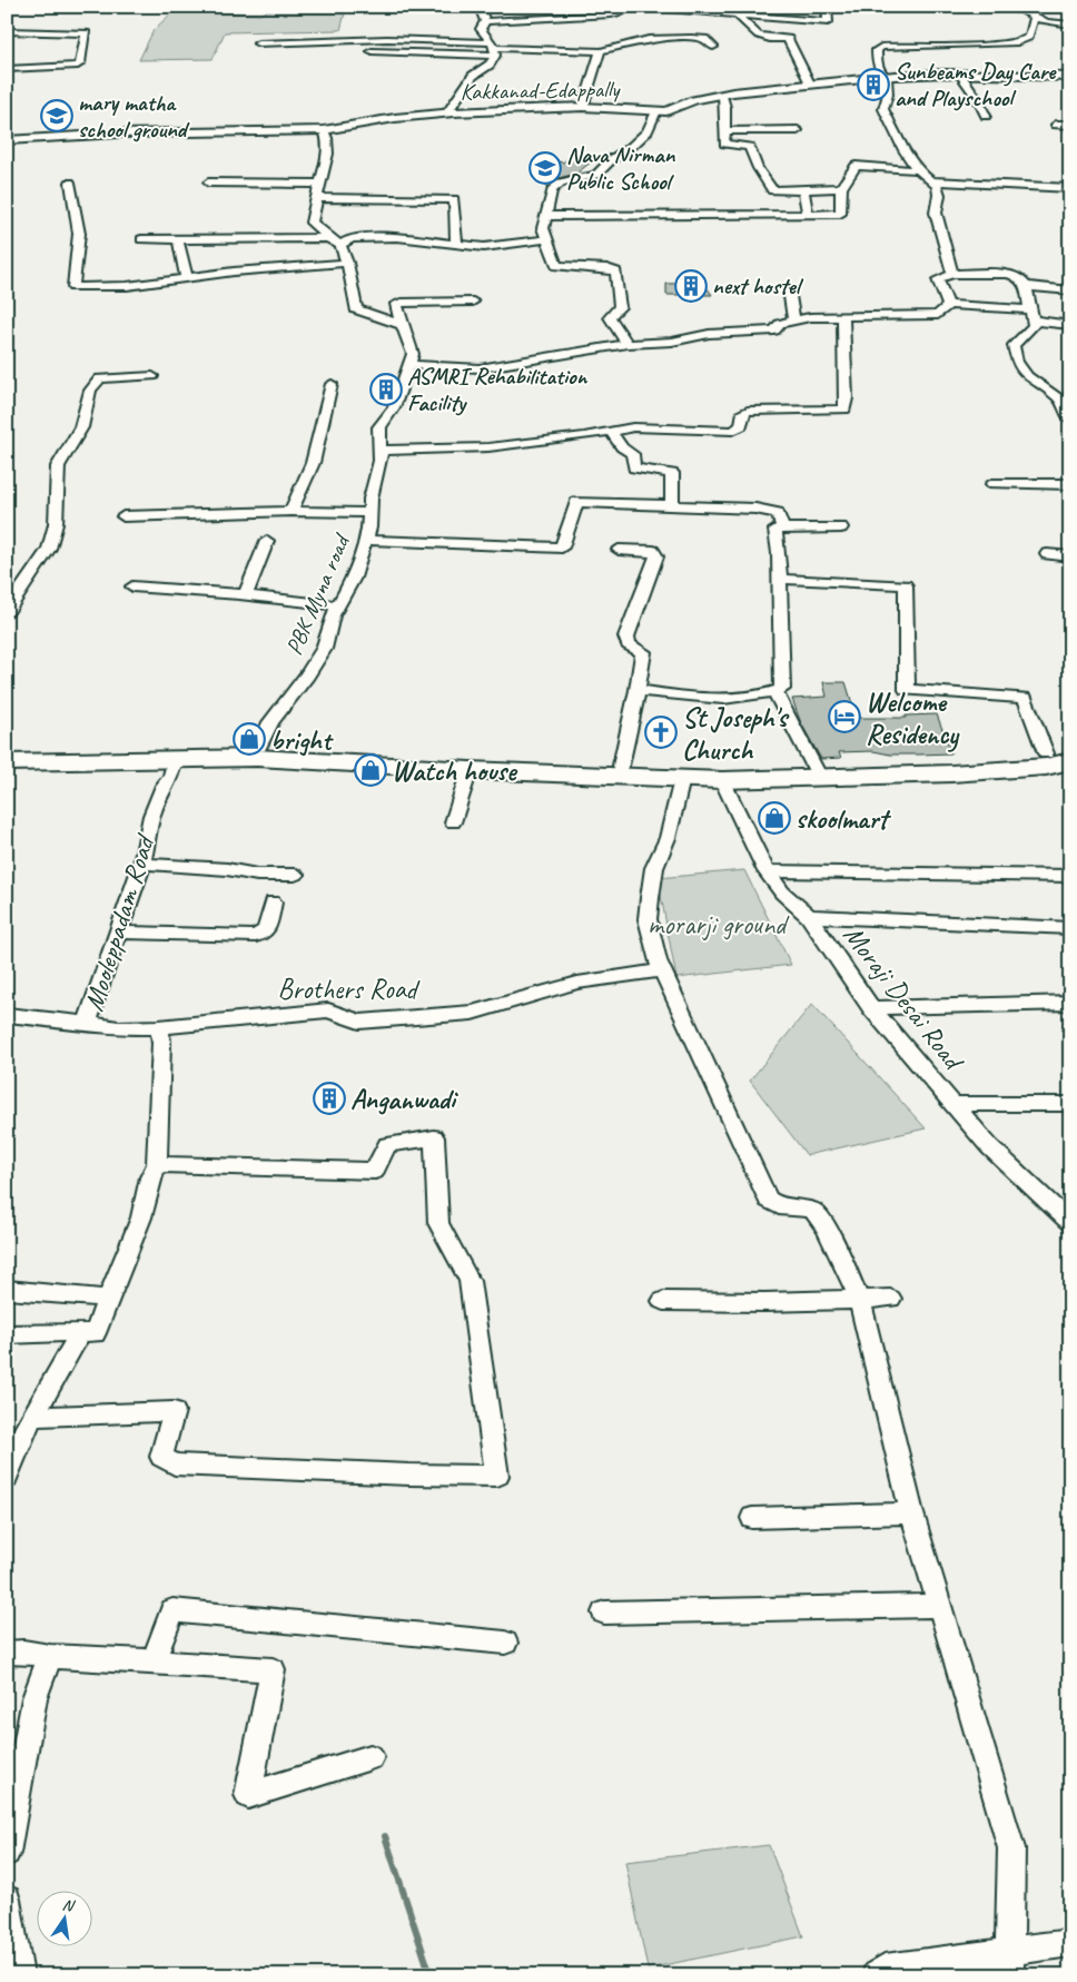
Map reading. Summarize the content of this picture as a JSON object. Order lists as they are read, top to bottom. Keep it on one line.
{"streets":{"street":["Kakkanad-Edappally","PBK Myna road","Mooleppadam Road","Brothers Road","Moraji Desai Road"]},"crossings":[["Mooleppadam Road","Brothers Road"]],"parks":["morarji ground"],"places":{"building":["Sunbeams Day Care and Playschool","next hostel","ASMRI Rehabilitation Facility","Anganwadi"],"school or university":["mary matha school ground","Nava Nirman Public School"],"hotel":["Welcome Residency"],"church":["St Joseph's Church"],"shop":["bright","Watch house","skoolmart"]},"north":"top"}
